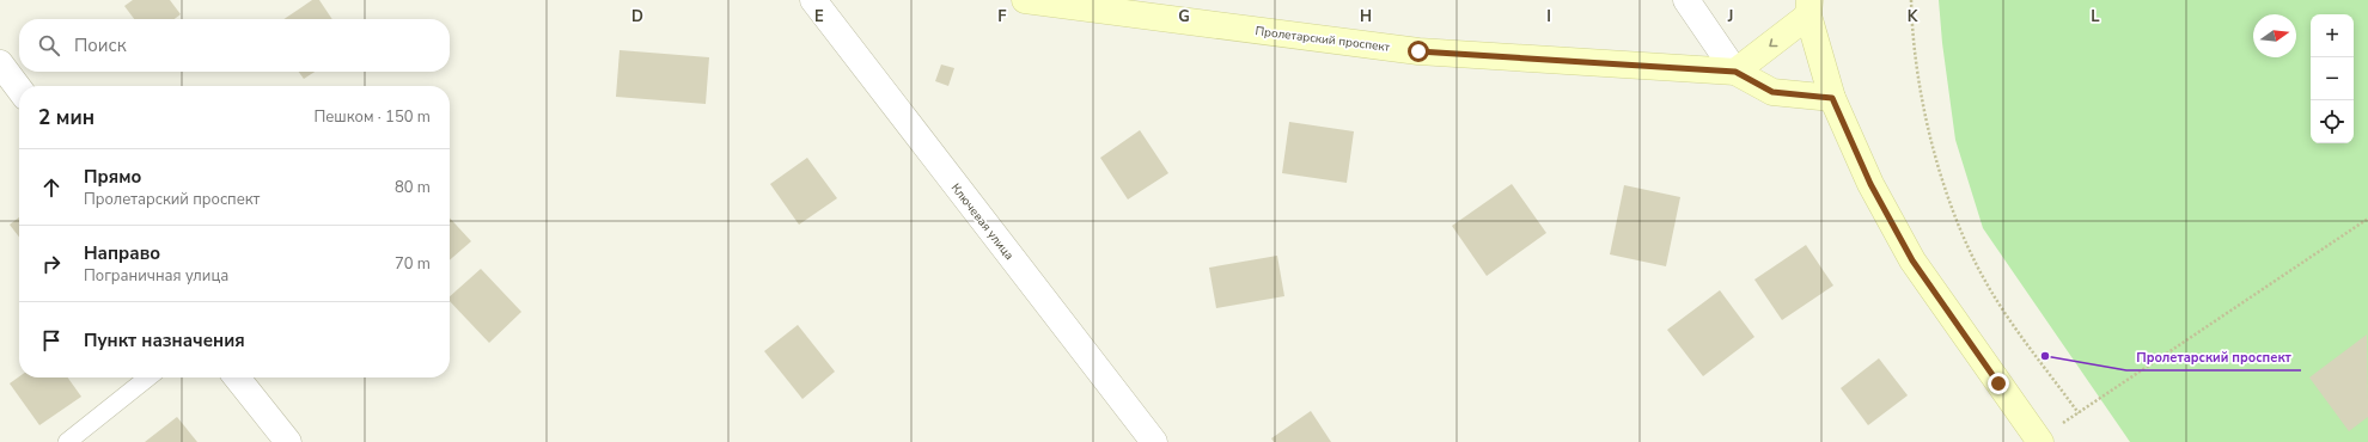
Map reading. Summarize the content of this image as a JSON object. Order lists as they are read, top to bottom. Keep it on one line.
{"streets":{"street":["Пролетарский проспект","Ключевая улица"]},"places":["Пролетарский проспект"],"north":"right","page":{"map_buttons":["+","−"],"search":"Поиск","heading":["2 мин","Пешком · 150 m"],"list":[["Прямо","Пролетарский проспект","80 m"],["Направо","Пограничная улица","70 m"],"Пункт назначения"]},"grid":{"columns":["D","E","F","G","H","I","J","K","L"]}}
